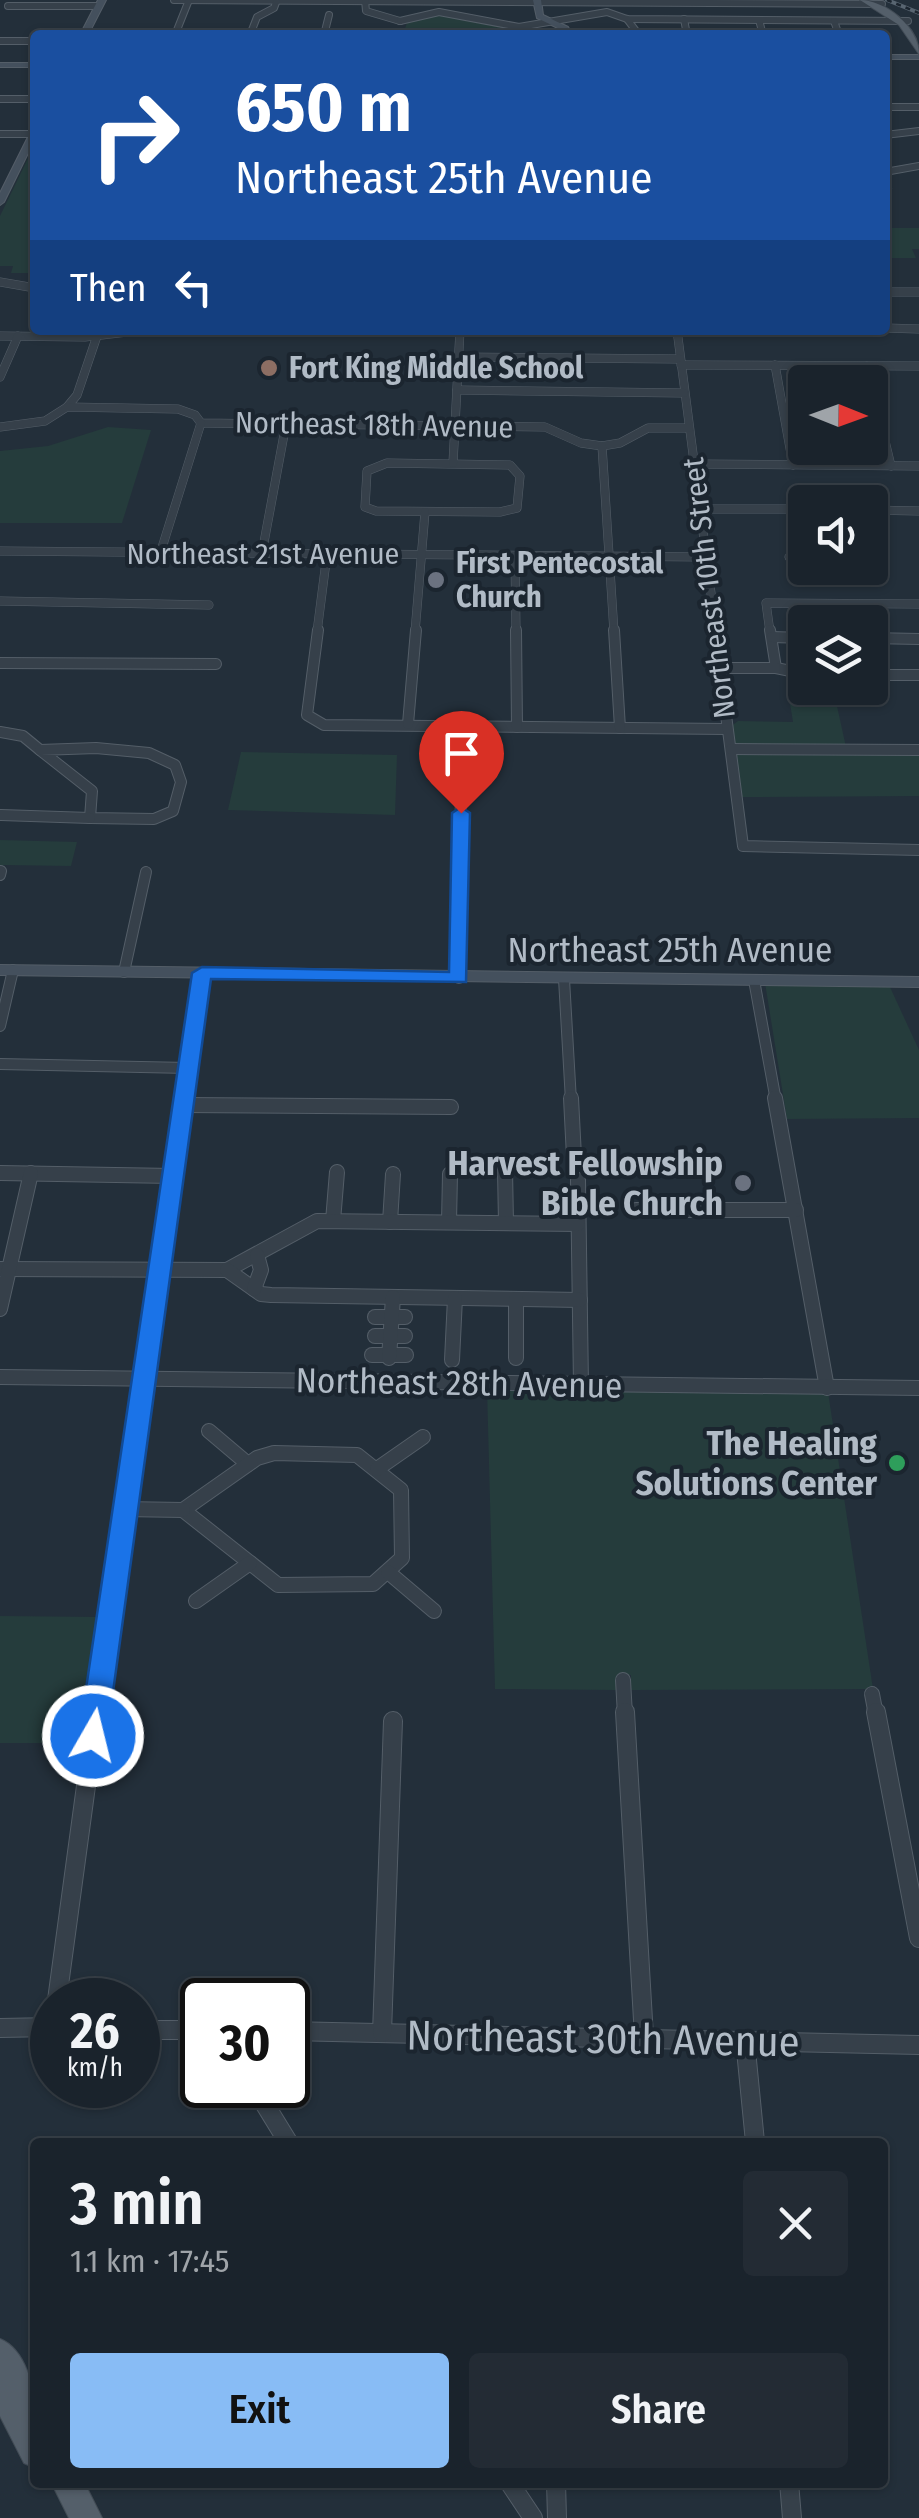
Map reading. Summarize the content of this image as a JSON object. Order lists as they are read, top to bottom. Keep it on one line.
{"streets":{"street":["Northeast 18th Avenue","Northeast 21st Avenue","Northeast 10th Street","Northeast 25th Avenue","Northeast 28th Avenue","Northeast 30th Avenue"]},"crossings":[["Northeast 21st Avenue","Northeast 10th Street"]],"places":["Fort King Middle School","First Pentecostal Church","Harvest Fellowship Bible Church","The Healing Solutions Center"],"north":"right","page":{"turn":["650 m","Northeast 25th Avenue"],"then":"Then","speed":"26 km/h","limit":"30","heading":["3 min","1.1 km · 17:45"],"buttons":["Exit","Share"]}}
